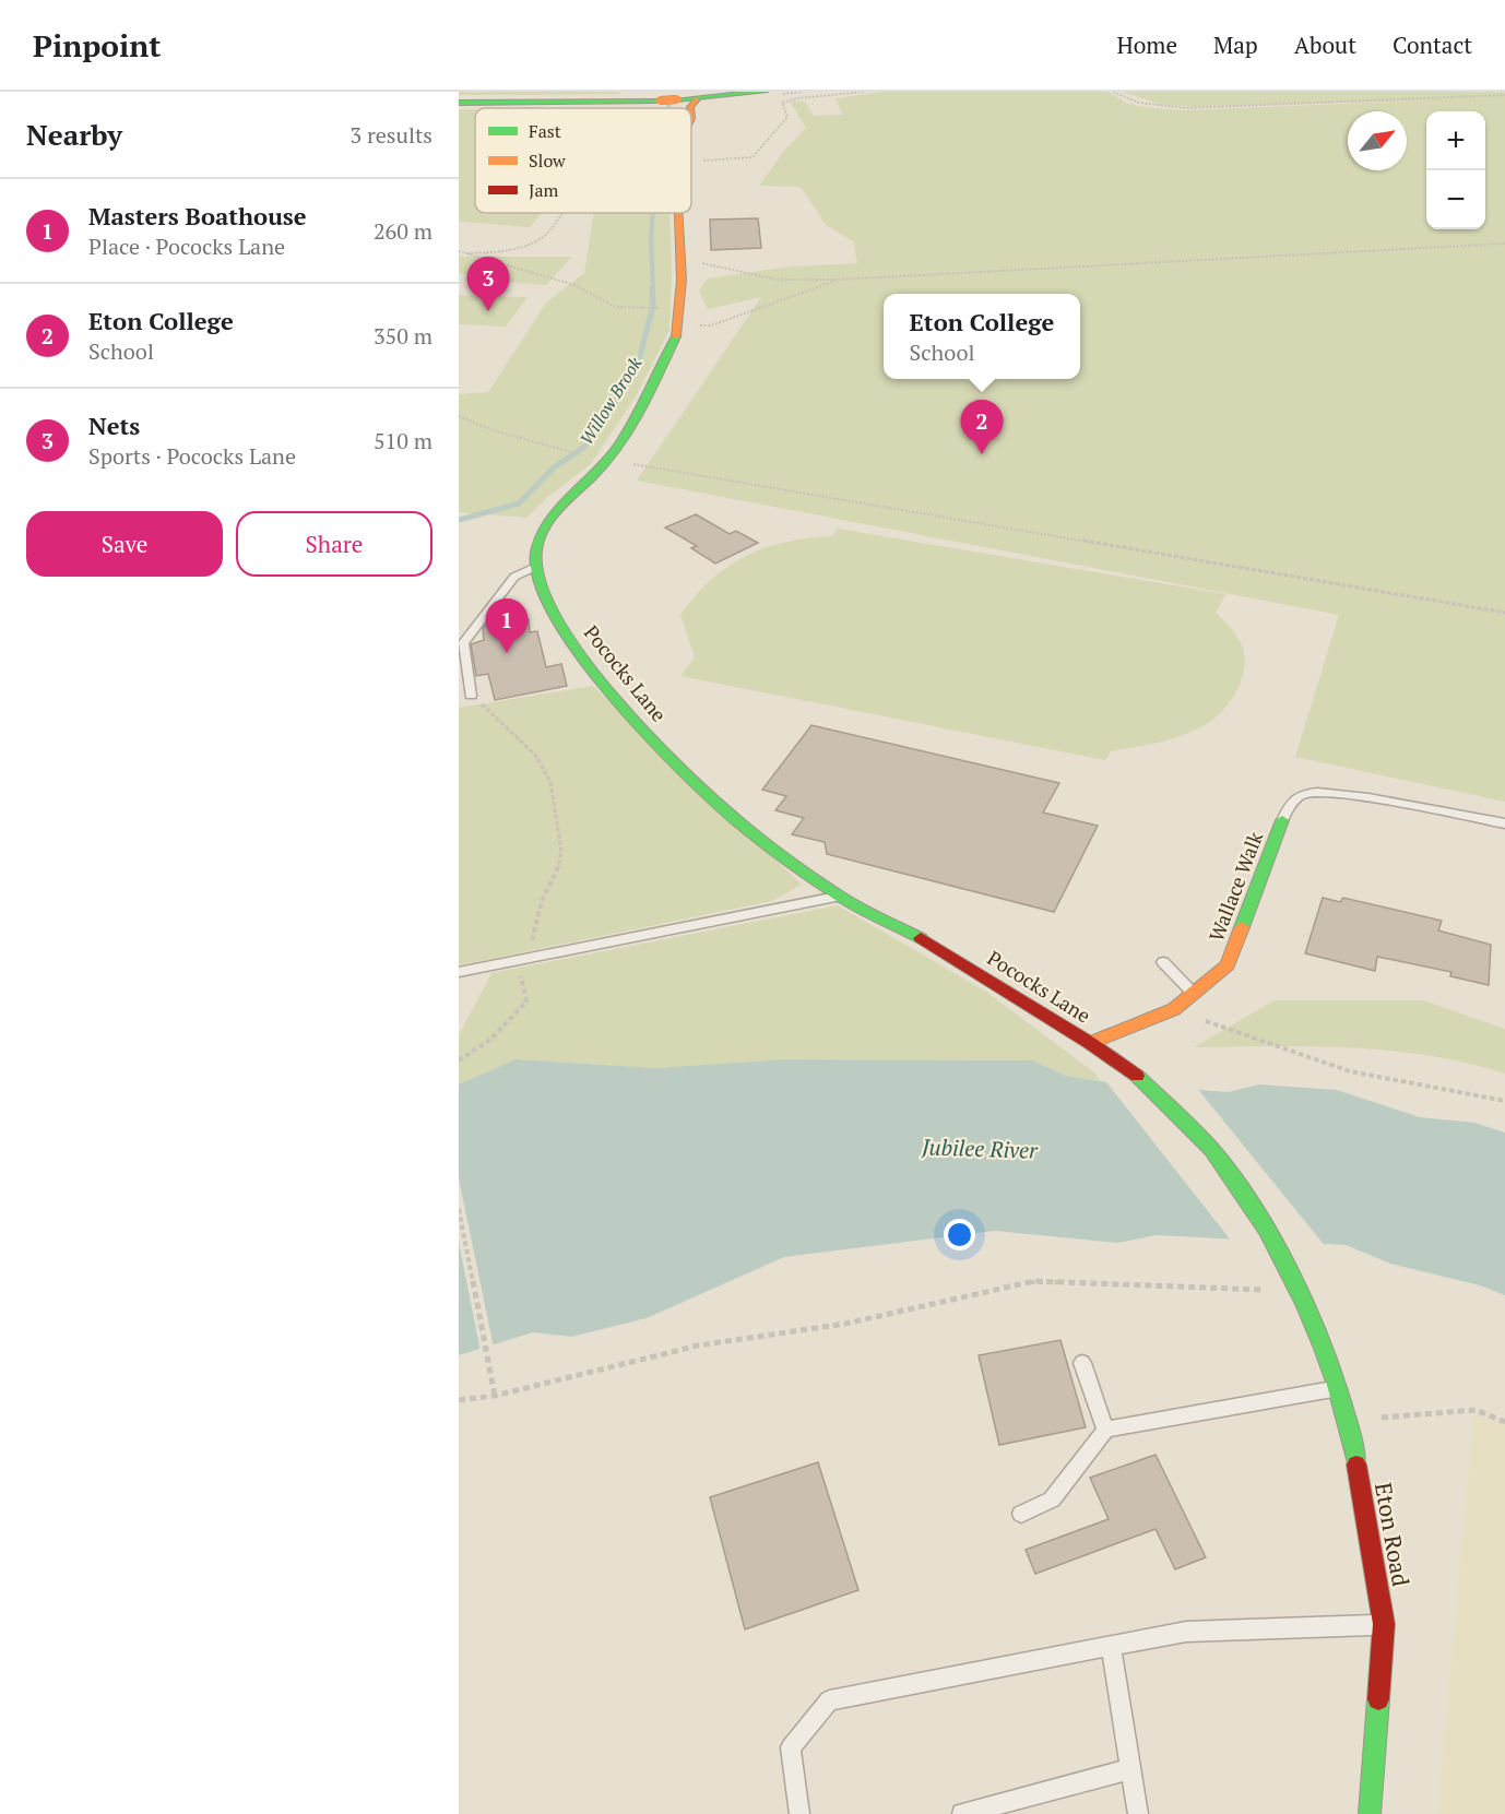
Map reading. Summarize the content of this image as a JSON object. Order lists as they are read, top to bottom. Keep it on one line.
{"streets":{"main road":["Pococks Lane","Wallace Walk","Eton Road"]},"crossings":[["Pococks Lane","Wallace Walk"],["Pococks Lane","Eton Road"]],"water":["Willow Brook","Jubilee River"],"legend":["Fast","Slow","Jam"],"north":"top right","page":{"header":"Pinpoint","nav":["Home","Map","About","Contact"],"heading":["Nearby","3 results"],"map_buttons":["+","−"],"list":[{"mark":"1","name":"Masters Boathouse","note":"Place · Pococks Lane","value":"260 m"},{"mark":"2","name":"Eton College","note":"School","value":"350 m"},{"mark":"3","name":"Nets","note":"Sports · Pococks Lane","value":"510 m"}],"pins":["3","2","1"],"popup":["Eton College","School"],"buttons":["Save","Share"]}}
